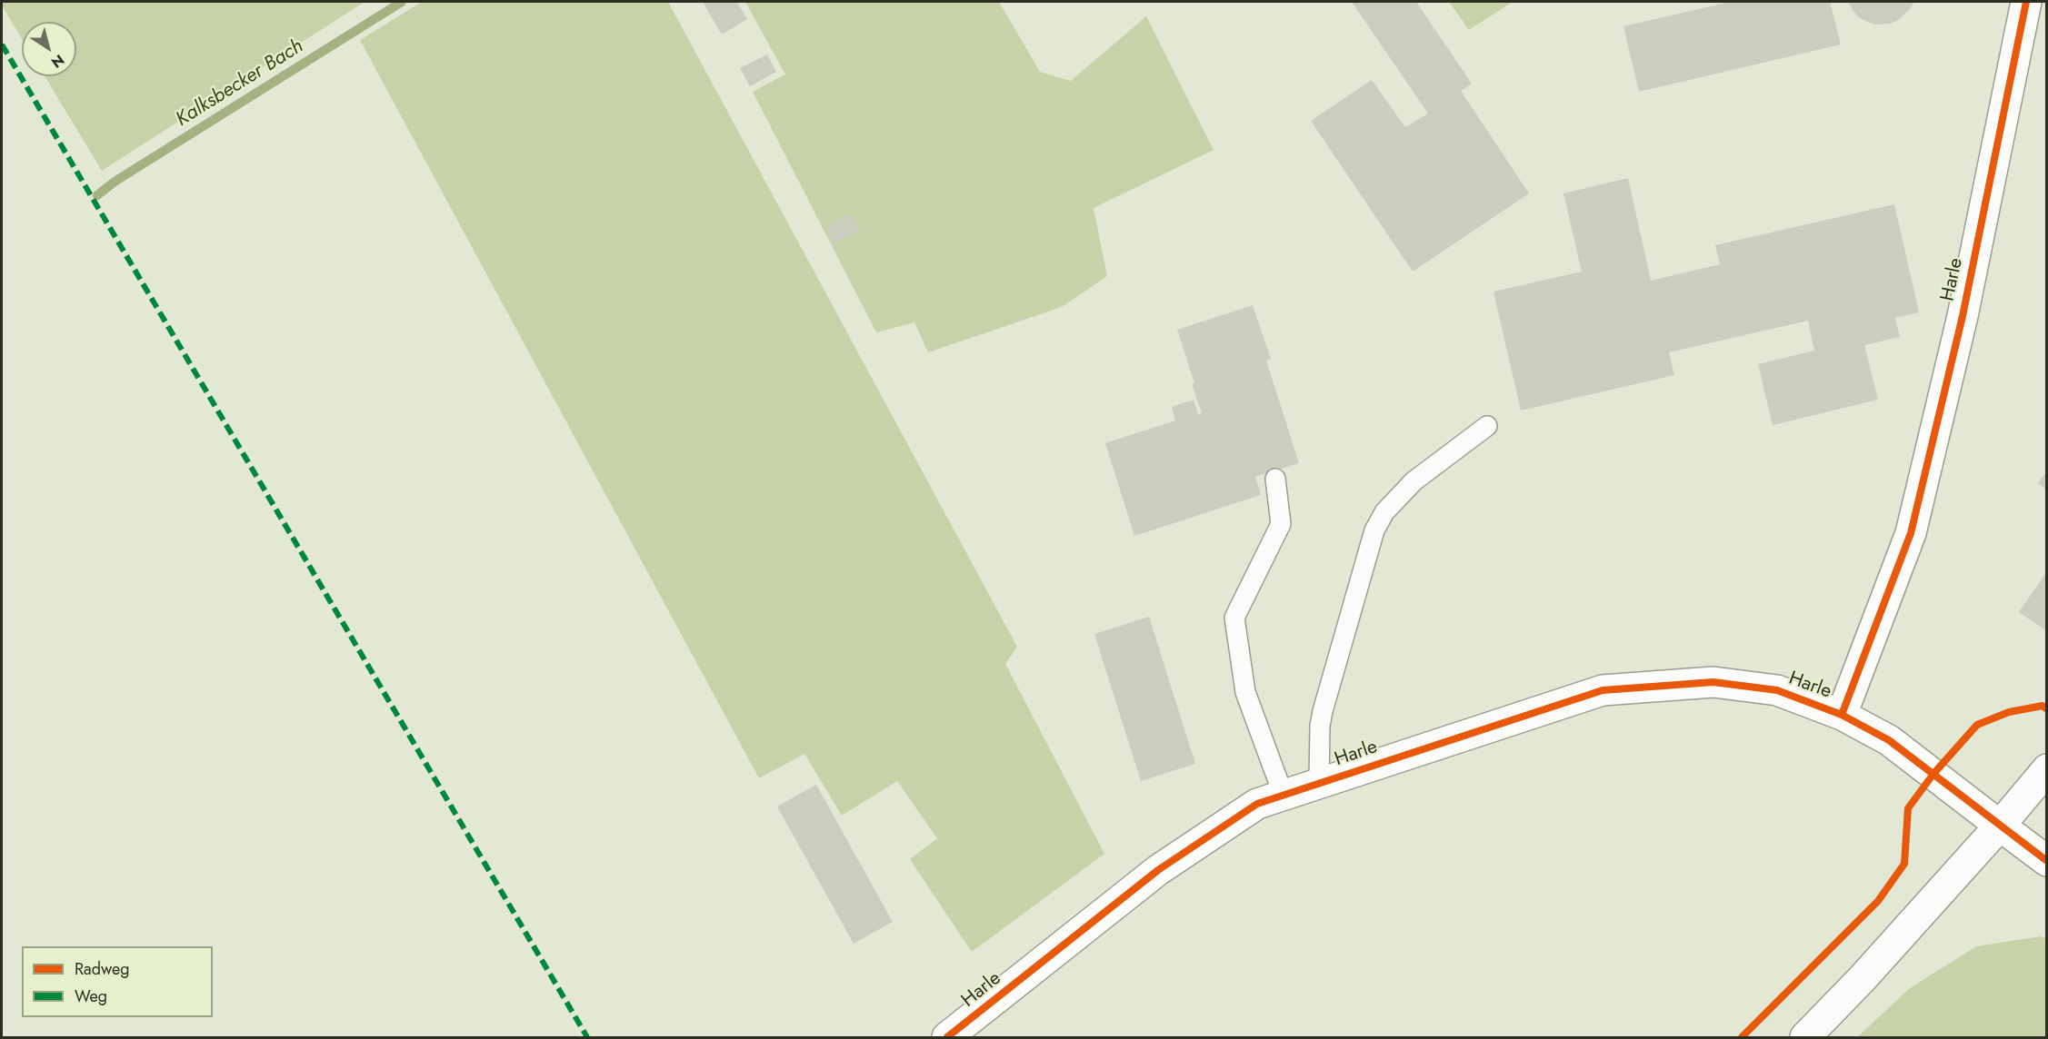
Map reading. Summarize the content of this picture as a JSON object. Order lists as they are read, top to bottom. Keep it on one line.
{"streets":{"street":["Harle"]},"water":["Kalksbecker Bach"],"legend":["Radweg","Weg"],"north":"bottom right"}
